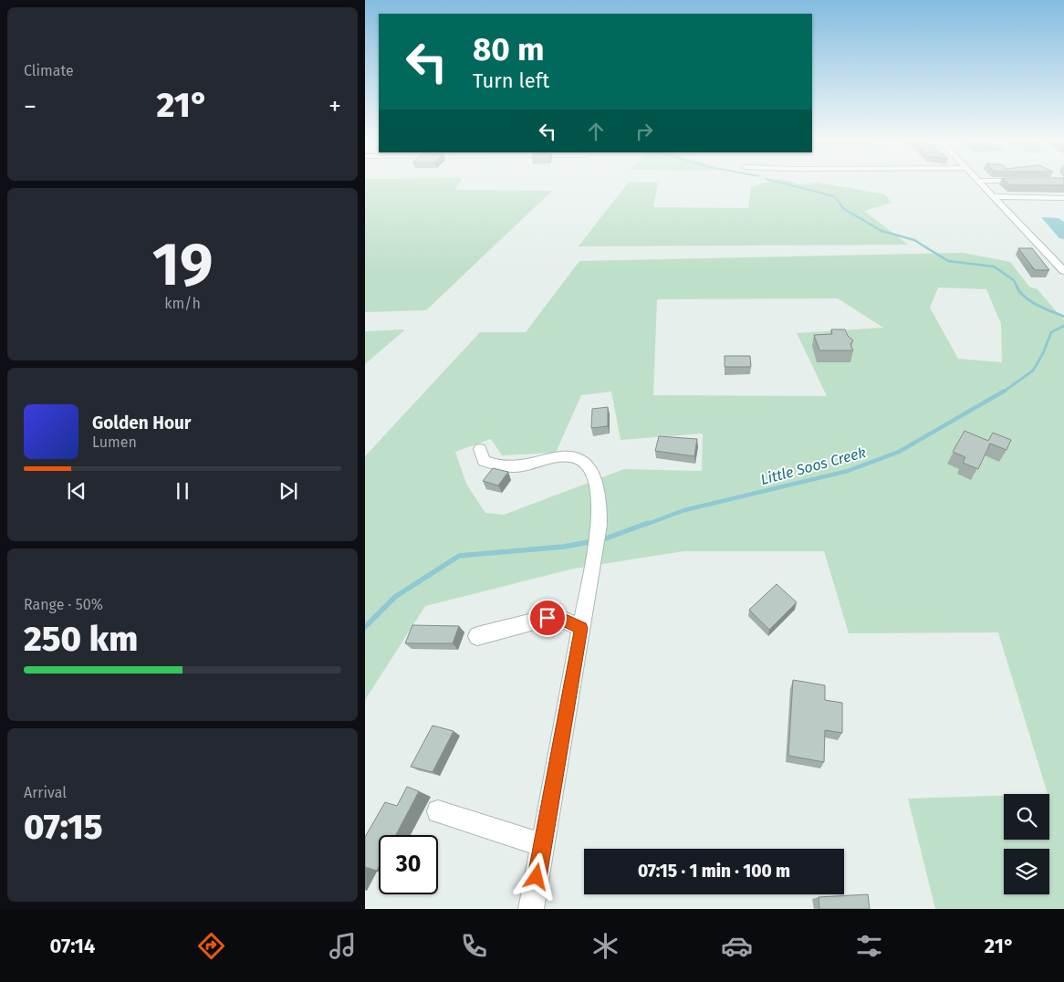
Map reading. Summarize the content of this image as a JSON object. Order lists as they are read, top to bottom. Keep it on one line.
{"water":["Little Soos Creek"],"page":{"tile":["Climate",["19","km/h"],["Range · 50%","250 km"],["Arrival","07:15"]],"turn":["80 m","Turn left"],"heat":["−","21°","+"],"song":["Golden Hour","Lumen"],"limit":"30","trip":"07:15 · 1 min · 100 m","tabs":["07:14","21°"]}}
